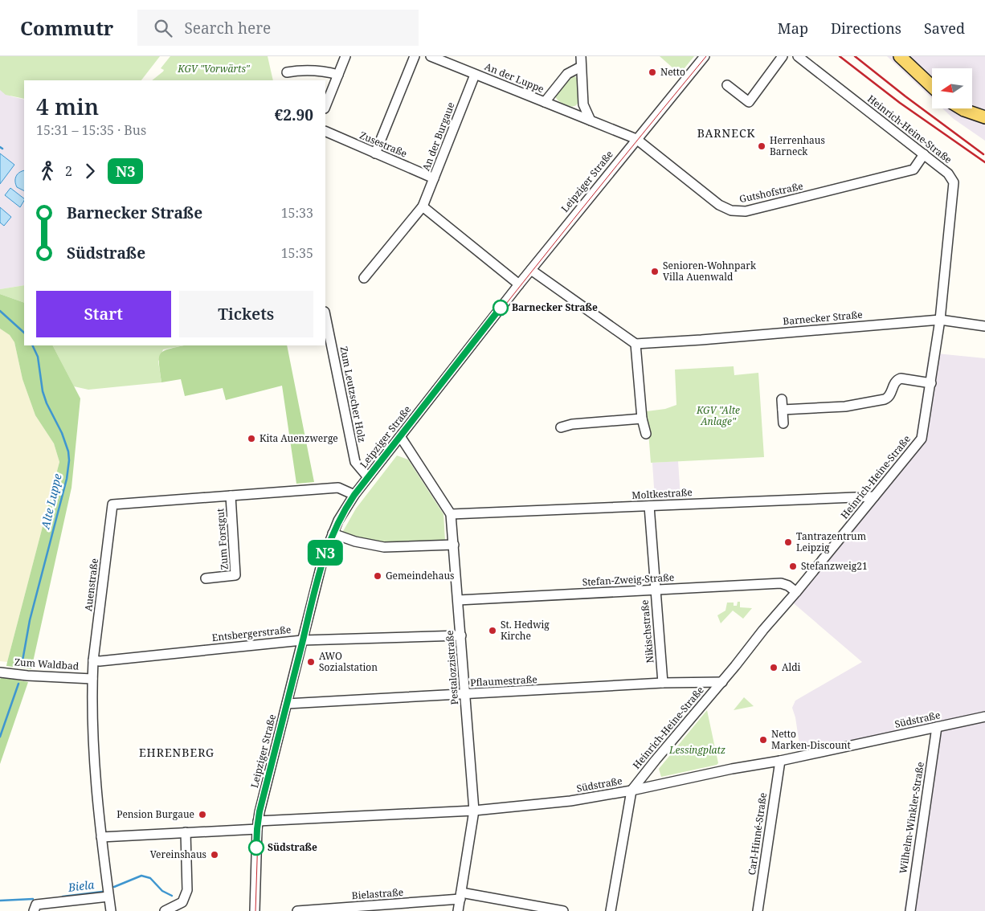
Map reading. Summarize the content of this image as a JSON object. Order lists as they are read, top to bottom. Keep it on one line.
{"streets":{"street":["An der Luppe","Heinrich-Heine-Straße","An der Burgaue","Zusestraße","Leipziger Straße","Gutshofstraße","Barnecker Straße","Zum Leutzscher Holz","Moltkestraße","Zum Forstgut","Stefan-Zweig-Straße","Auenstraße","Nikischstraße","Entsbergerstraße","Zum Waldbad","Pestalozzistraße","Pflaumestraße","Südstraße","Wilhelm-Winkler-Straße","Carl-Hinné-Straße","Bielastraße"]},"crossings":[["An der Luppe","An der Burgaue"],["An der Luppe","Gutshofstraße"],["Heinrich-Heine-Straße","Gutshofstraße"],["Heinrich-Heine-Straße","Barnecker Straße"],["Heinrich-Heine-Straße","Moltkestraße"],["Heinrich-Heine-Straße","Stefan-Zweig-Straße"],["Heinrich-Heine-Straße","Pflaumestraße"],["Heinrich-Heine-Straße","Südstraße"],["An der Burgaue","Zusestraße"],["Leipziger Straße","Gutshofstraße"],["Leipziger Straße","Zum Leutzscher Holz"],["Leipziger Straße","Auenstraße"],["Leipziger Straße","Entsbergerstraße"],["Leipziger Straße","Pestalozzistraße"],["Leipziger Straße","Pflaumestraße"],["Leipziger Straße","Südstraße"],["Moltkestraße","Nikischstraße"],["Moltkestraße","Pestalozzistraße"],["Zum Forstgut","Auenstraße"],["Stefan-Zweig-Straße","Nikischstraße"],["Stefan-Zweig-Straße","Pestalozzistraße"],["Auenstraße","Entsbergerstraße"],["Auenstraße","Zum Waldbad"],["Auenstraße","Südstraße"],["Nikischstraße","Pflaumestraße"],["Entsbergerstraße","Pestalozzistraße"],["Pestalozzistraße","Pflaumestraße"],["Pestalozzistraße","Südstraße"],["Pestalozzistraße","Bielastraße"],["Südstraße","Wilhelm-Winkler-Straße"],["Südstraße","Carl-Hinné-Straße"]],"districts":["BARNECK","EHRENBERG"],"water":["Alte Luppe","Biela"],"parks":["KGV \"Vorwärts\"","KGV \"Alte Anlage\"","Lessingplatz"],"places":["Netto","Herrenhaus Barneck","Senioren-Wohnpark Villa Auenwald","Barnecker Straße","Kita Auenzwerge","Tantrazentrum Leipzig","Stefanzweig21","Gemeindehaus","St. Hedwig Kirche","AWO Sozialstation","Aldi","Netto Marken-Discount","Pension Burgaue","Südstraße","Vereinshaus"],"lines":["bus line N3"],"north":"left","page":{"header":"Commutr","search":"Search here","nav":["Map","Directions","Saved"],"on_map":"N3","heading":["4 min","15:31 – 15:35 · Bus","€2.90"],"legs":["2","N3"],"list":[{"name":"Barnecker Straße","value":"15:33"},{"name":"Südstraße","value":"15:35"}],"buttons":["Start","Tickets"]}}
